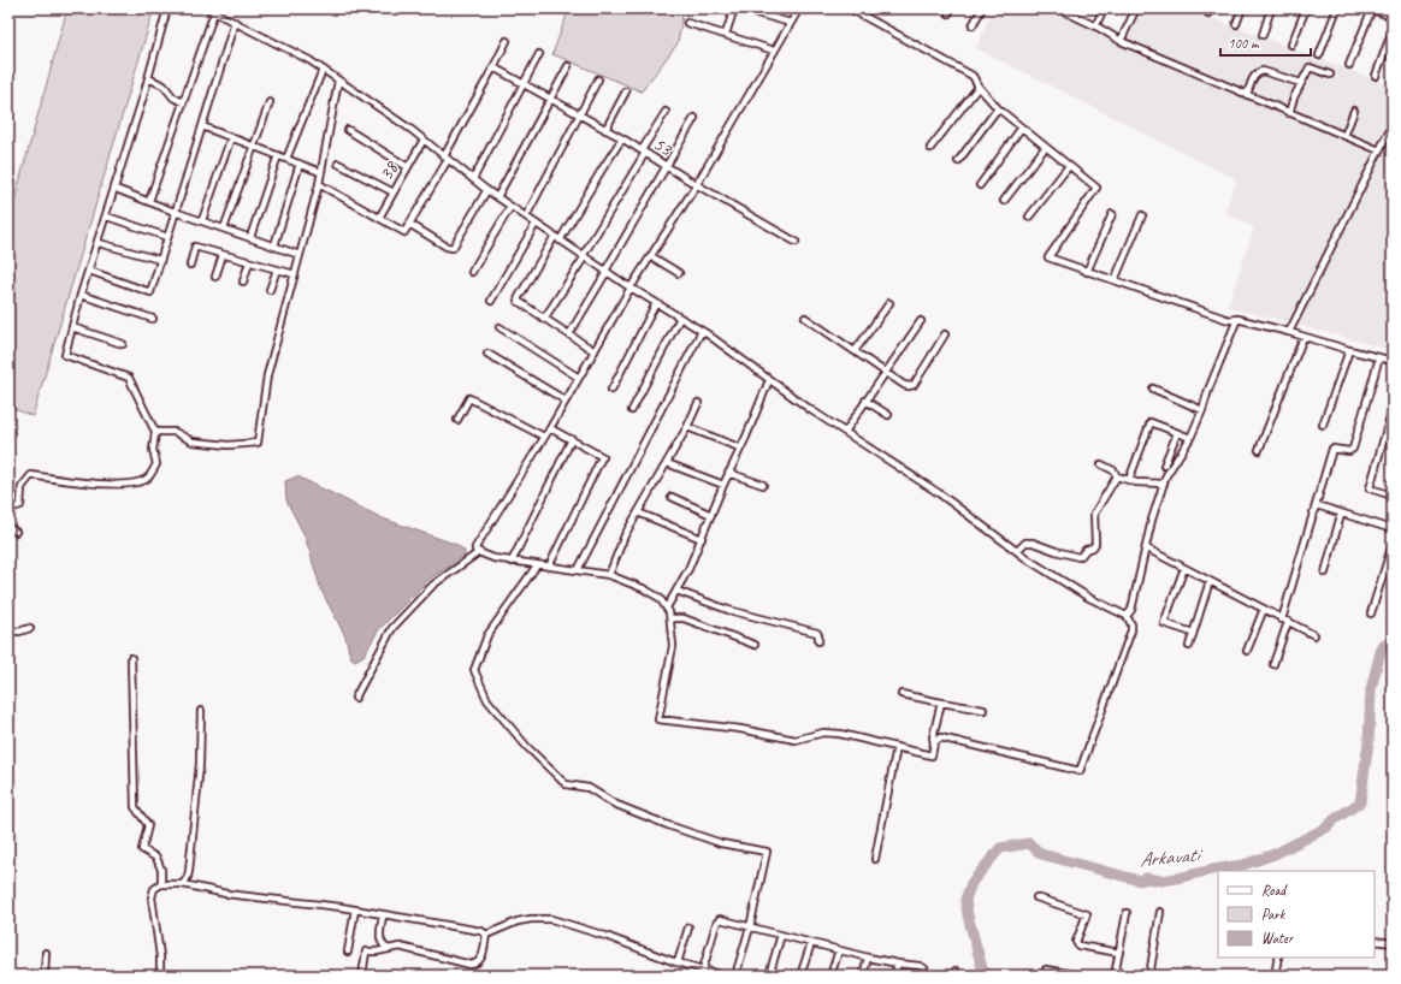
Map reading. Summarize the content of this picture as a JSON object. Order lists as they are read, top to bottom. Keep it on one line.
{"streets":{"street":["53","38"]},"water":["Arkavati"],"legend":["Road","Park","Water"],"scale_bar":"100 m"}
